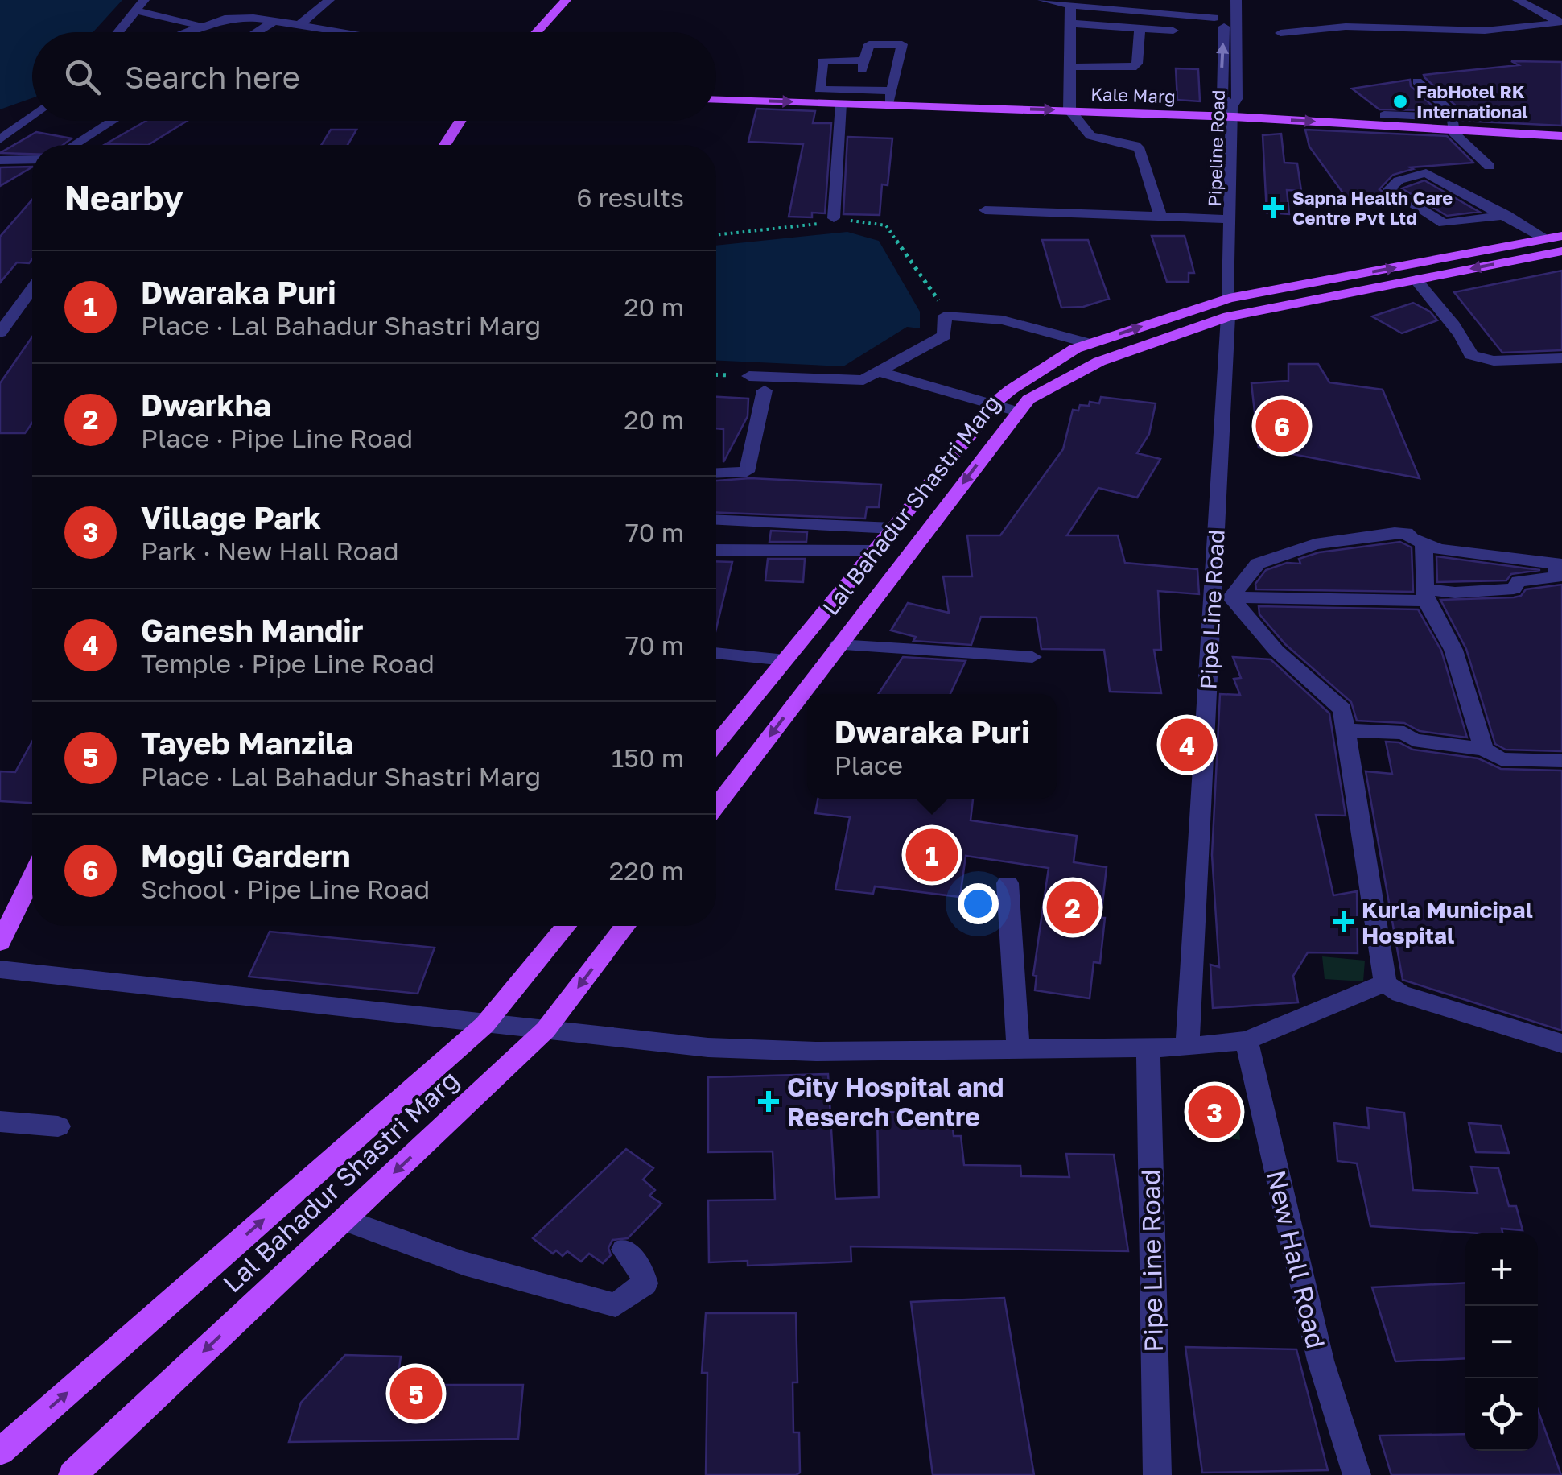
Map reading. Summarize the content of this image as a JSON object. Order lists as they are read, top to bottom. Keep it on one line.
{"streets":{"main road":["Kale Marg","Lal Bahadur Shastri Marg"],"street":["Pipeline Road","Pipe Line Road","New Hall Road"]},"crossings":[["Kale Marg","Pipeline Road"],["Pipeline Road","Lal Bahadur Shastri Marg"],["Pipeline Road","Pipe Line Road"],["Lal Bahadur Shastri Marg","Pipe Line Road"]],"one_way":["Kale Marg"],"places":{"other":["FabHotel RK International"],"health":["Sapna Health Care Centre Pvt Ltd","Kurla Municipal Hospital","City Hospital and Reserch Centre"]},"page":{"search":"Search here","heading":["Nearby","6 results"],"list":[{"mark":"1","name":"Dwaraka Puri","note":"Place · Lal Bahadur Shastri Marg","value":"20 m"},{"mark":"2","name":"Dwarkha","note":"Place · Pipe Line Road","value":"20 m"},{"mark":"3","name":"Village Park","note":"Park · New Hall Road","value":"70 m"},{"mark":"4","name":"Ganesh Mandir","note":"Temple · Pipe Line Road","value":"70 m"},{"mark":"5","name":"Tayeb Manzila","note":"Place · Lal Bahadur Shastri Marg","value":"150 m"},{"mark":"6","name":"Mogli Gardern","note":"School · Pipe Line Road","value":"220 m"}],"pins":["6","4","1","2","3","5"],"popup":["Dwaraka Puri","Place"],"map_buttons":["+","−"]}}
